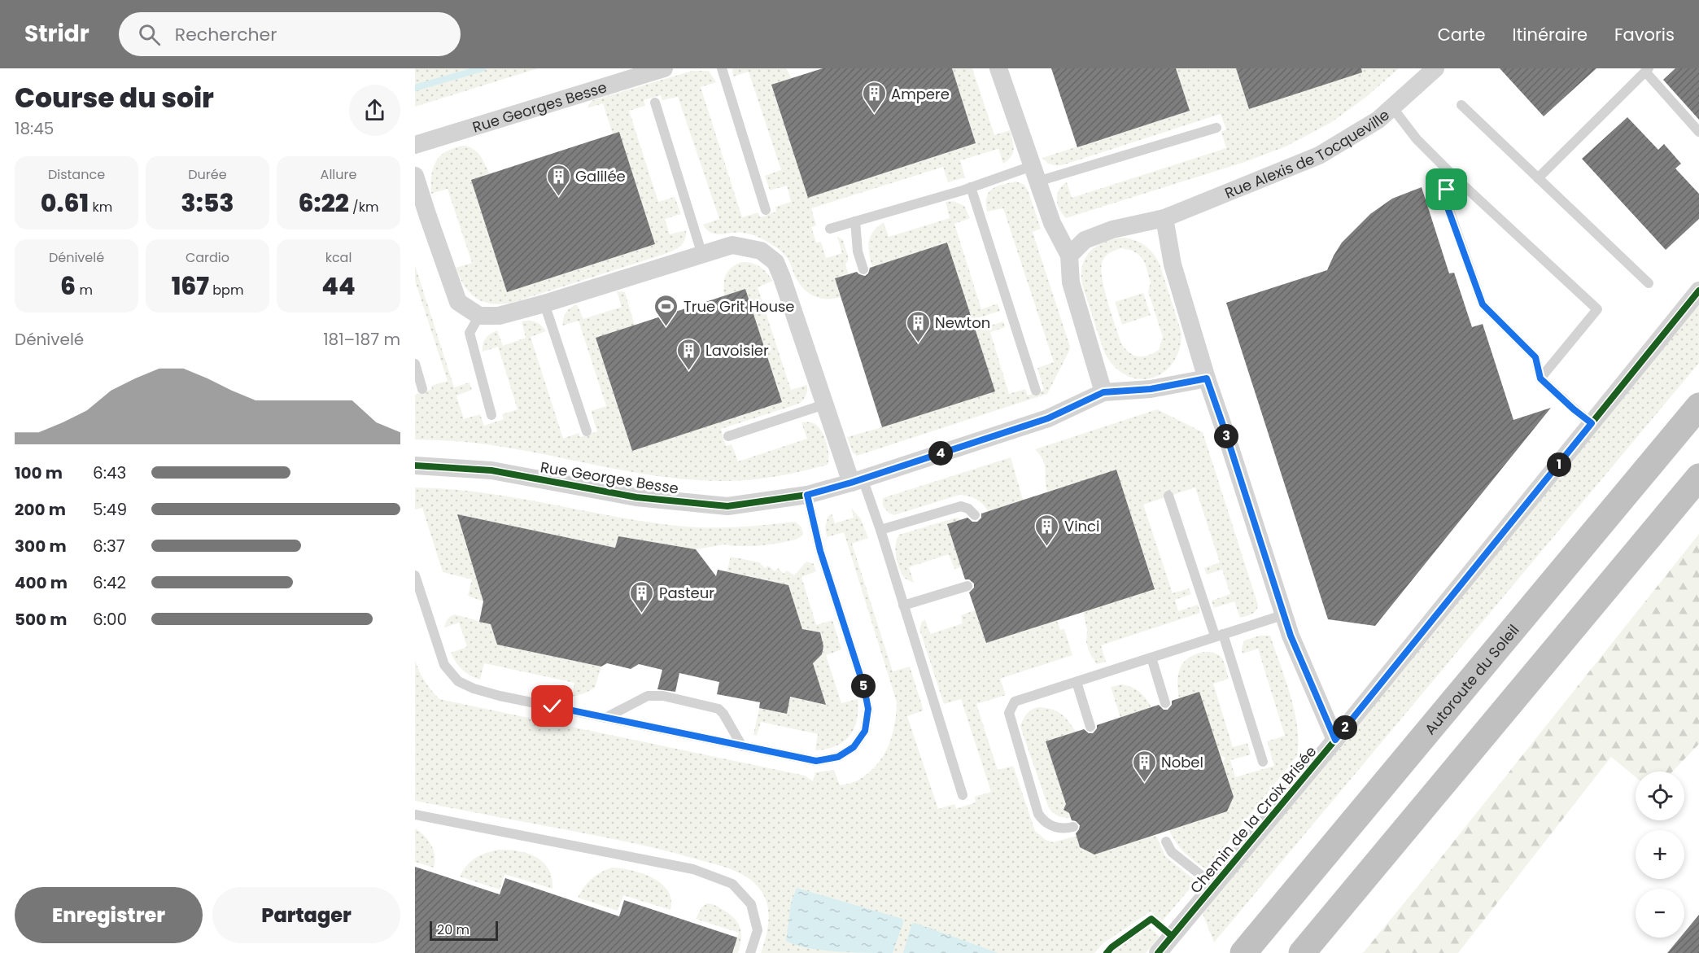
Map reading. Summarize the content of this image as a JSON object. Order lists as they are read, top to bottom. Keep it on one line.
{"streets":{"highway":["Autoroute du Soleil"],"street":["Rue Georges Besse","Rue Alexis de Tocqueville","Chemin de la Croix Brisée"]},"places":{"building":["Ampere","Galilée","Newton","Lavoisier","Vinci","Pasteur","Nobel"],"sports":["True Grit House"]},"scale_bar":"20 m","page":{"header":"Stridr","search":"Rechercher","nav":["Carte","Itinéraire","Favoris"],"heading":["Course du soir","18:45"],"stats":[["Distance","0.61 km"],["Durée","3:53"],["Allure","6:22 /km"],["Dénivelé","6 m"],["Cardio","167 bpm"],["kcal","44"]],"chart":["Dénivelé","181–187 m"],"pins":["3","4","1","5","2"],"list":[{"name":"100 m","note":"6:43"},{"name":"200 m","note":"5:49"},{"name":"300 m","note":"6:37"},{"name":"400 m","note":"6:42"},{"name":"500 m","note":"6:00"}],"map_buttons":["+","−"],"buttons":["Enregistrer","Partager"],"scale":"20 m"}}
